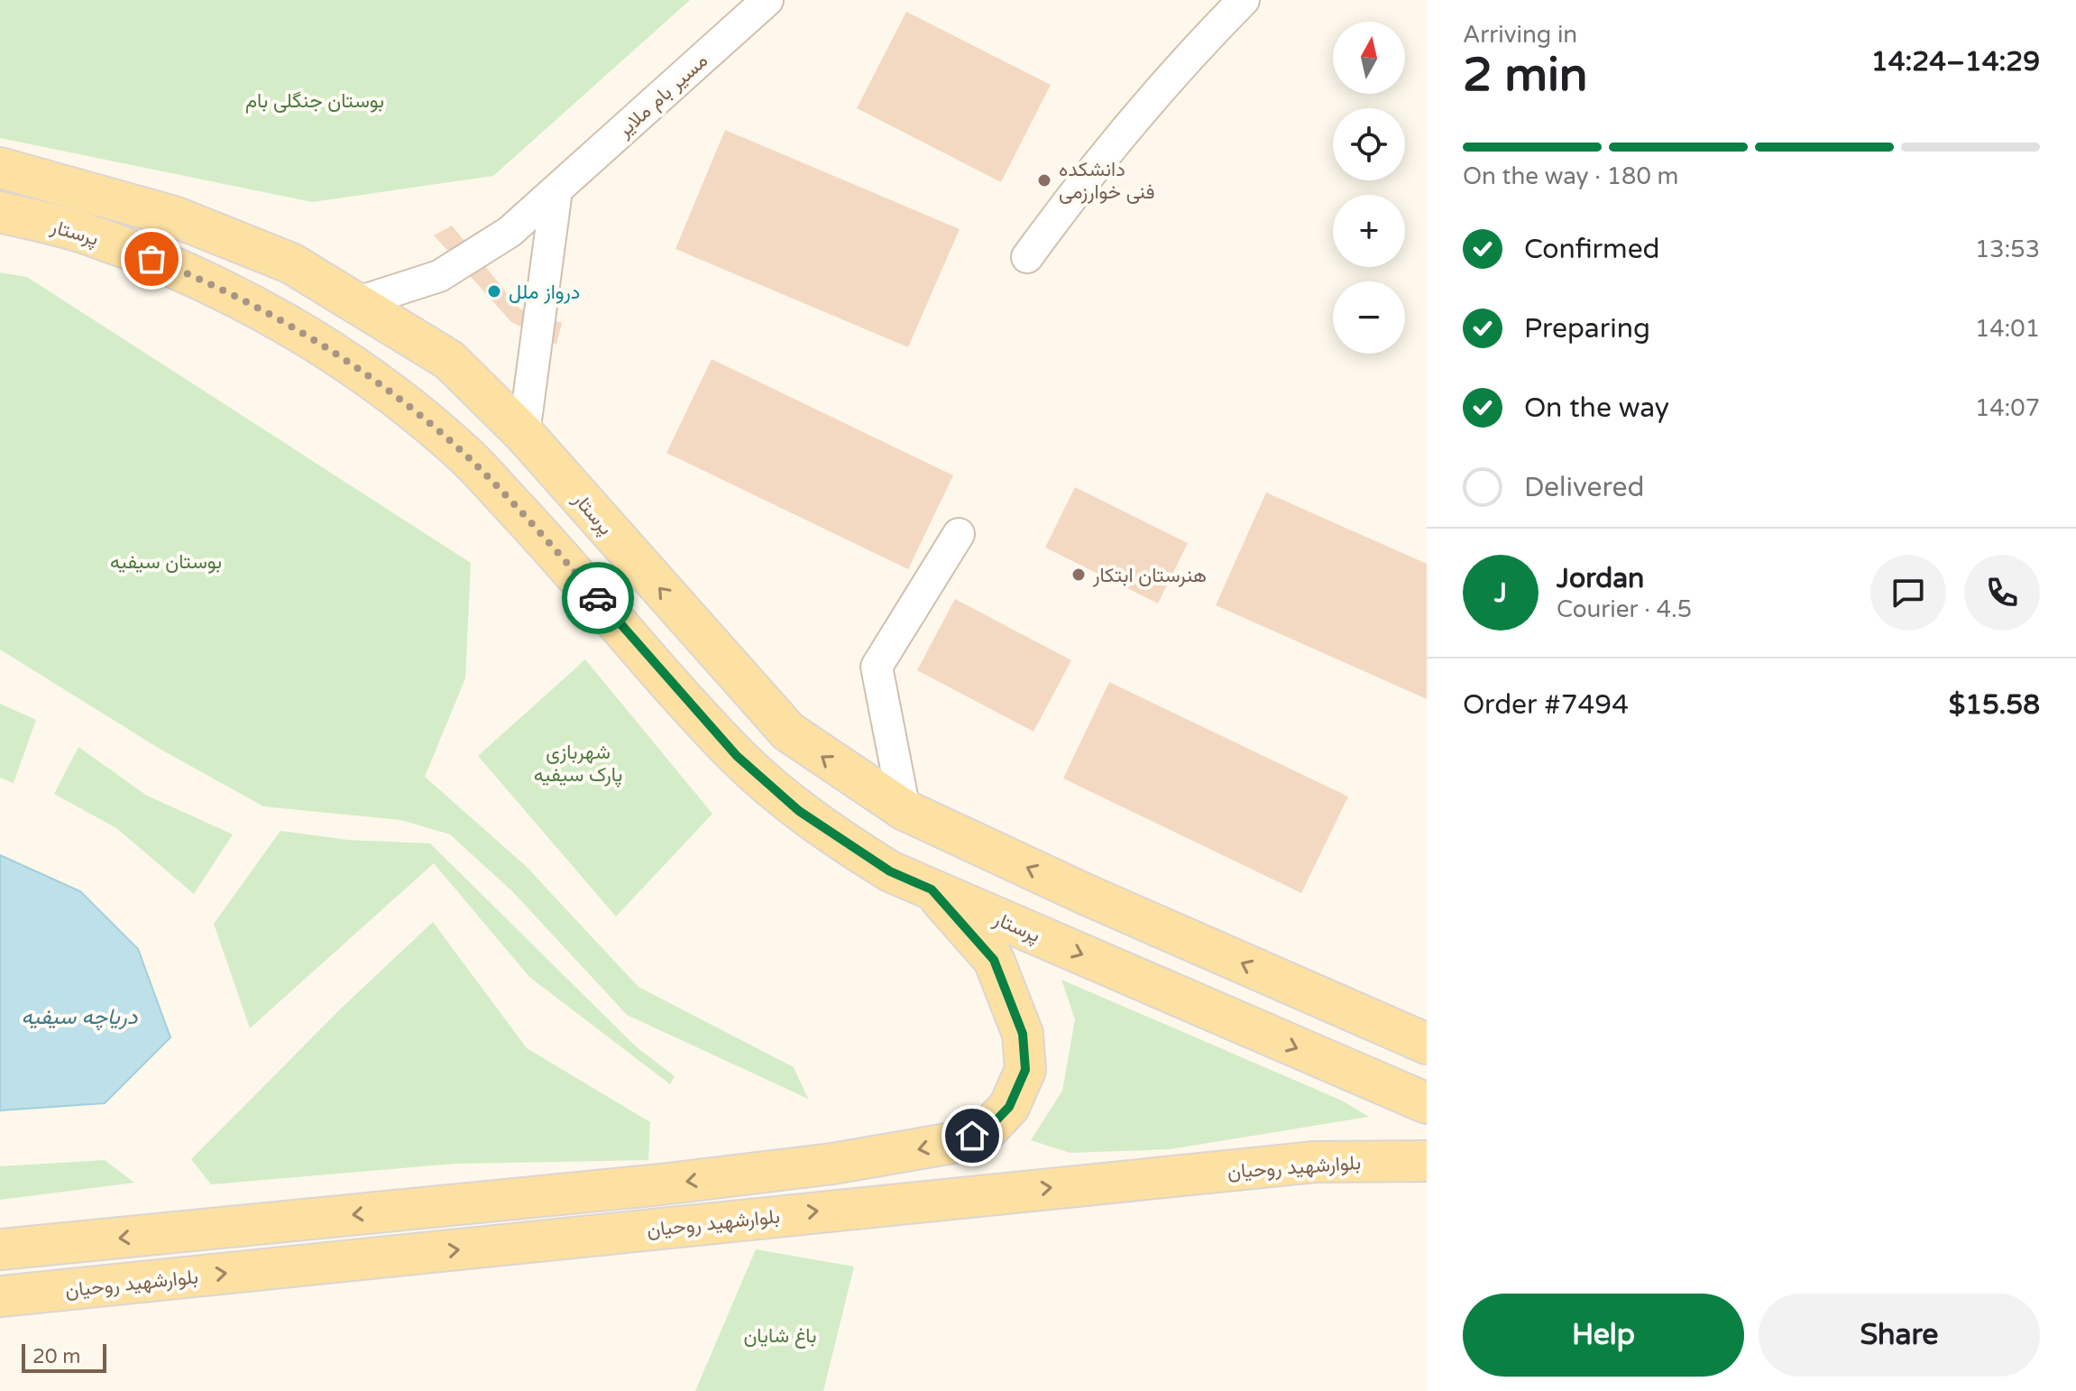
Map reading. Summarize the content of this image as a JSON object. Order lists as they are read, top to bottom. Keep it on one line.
{"streets":{"main road":["پرستار","بلوارشهید روحیان"],"street":["مسیر بام ملایر"]},"crossings":[["مسیر بام ملایر","پرستار"]],"one_way":["بلوارشهید روحیان"],"water":["دریاچه سیفیه"],"parks":["بوستان جنگلی بام","بوستان سیفیه","شهربازی پارک سیفیه","باغ شایان"],"places":["دانشکده فنی خوارزمی","درواز ملل","هنرستان ابتکار"],"scale_bar":"20 m","north":"top","page":{"heading":["2 min","Arriving in","14:24–14:29"],"panel":["Jordan","Courier · 4.5","Order #7494","$15.58"],"map_buttons":["+","−"],"bar":"On the way · 180 m","list":[["Confirmed","13:53"],["Preparing","14:01"],["On the way","14:07"],"Delivered"],"round":"J","buttons":["Help","Share"],"scale":"20 m"}}
